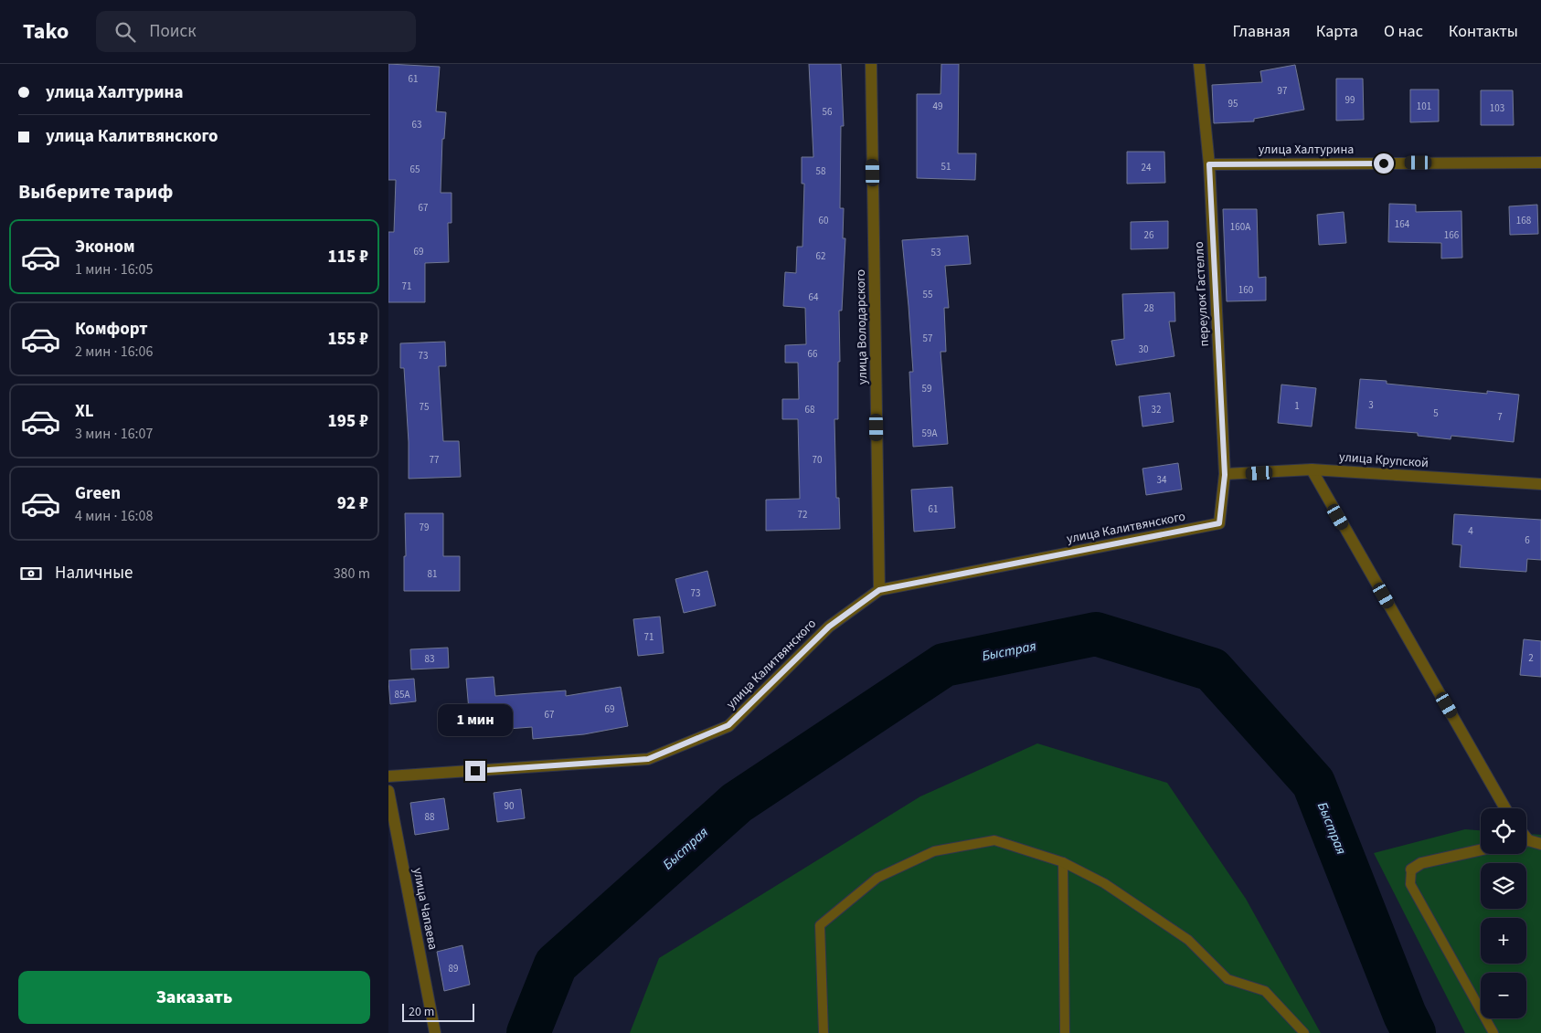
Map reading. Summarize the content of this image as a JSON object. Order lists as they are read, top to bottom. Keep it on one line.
{"streets":{"street":["улица Халтурина","переулок Гастелло","улица Володарского","улица Крупской","улица Калитвянского","улица Чапаева"]},"crossings":[["улица Халтурина","переулок Гастелло"],["переулок Гастелло","улица Крупской"],["переулок Гастелло","улица Калитвянского"],["улица Володарского","улица Калитвянского"]],"water":["Быстрая"],"house_numbers":["61","97","99","95","49","101","103","56","63","51","24","65","58","67","60","168","164","160А","26","166","69","53","62","71","160","55","64","28","57","30","66","73","59","3","1","75","68","32","5","7","59А","77","70","34","61","72","79","4","6","81","73","71","2","83","85А","69","67","90","88","89"],"scale_bar":"20 m","page":{"header":"Tako","search":"Поиск","nav":["Главная","Карта","О нас","Контакты"],"banner":["улица Халтурина","улица Калитвянского"],"heading":"Выберите тариф","list":[{"name":"Эконом","note":"1 мин · 16:05","value":"115 ₽"},{"name":"Комфорт","note":"2 мин · 16:06","value":"155 ₽"},{"name":"XL","note":"3 мин · 16:07","value":"195 ₽"},{"name":"Green","note":"4 мин · 16:08","value":"92 ₽"}],"pay":["Наличные","380 m"],"bubble":"1 мин","map_buttons":["+","−"],"buttons":"Заказать","scale":"20 m"}}
